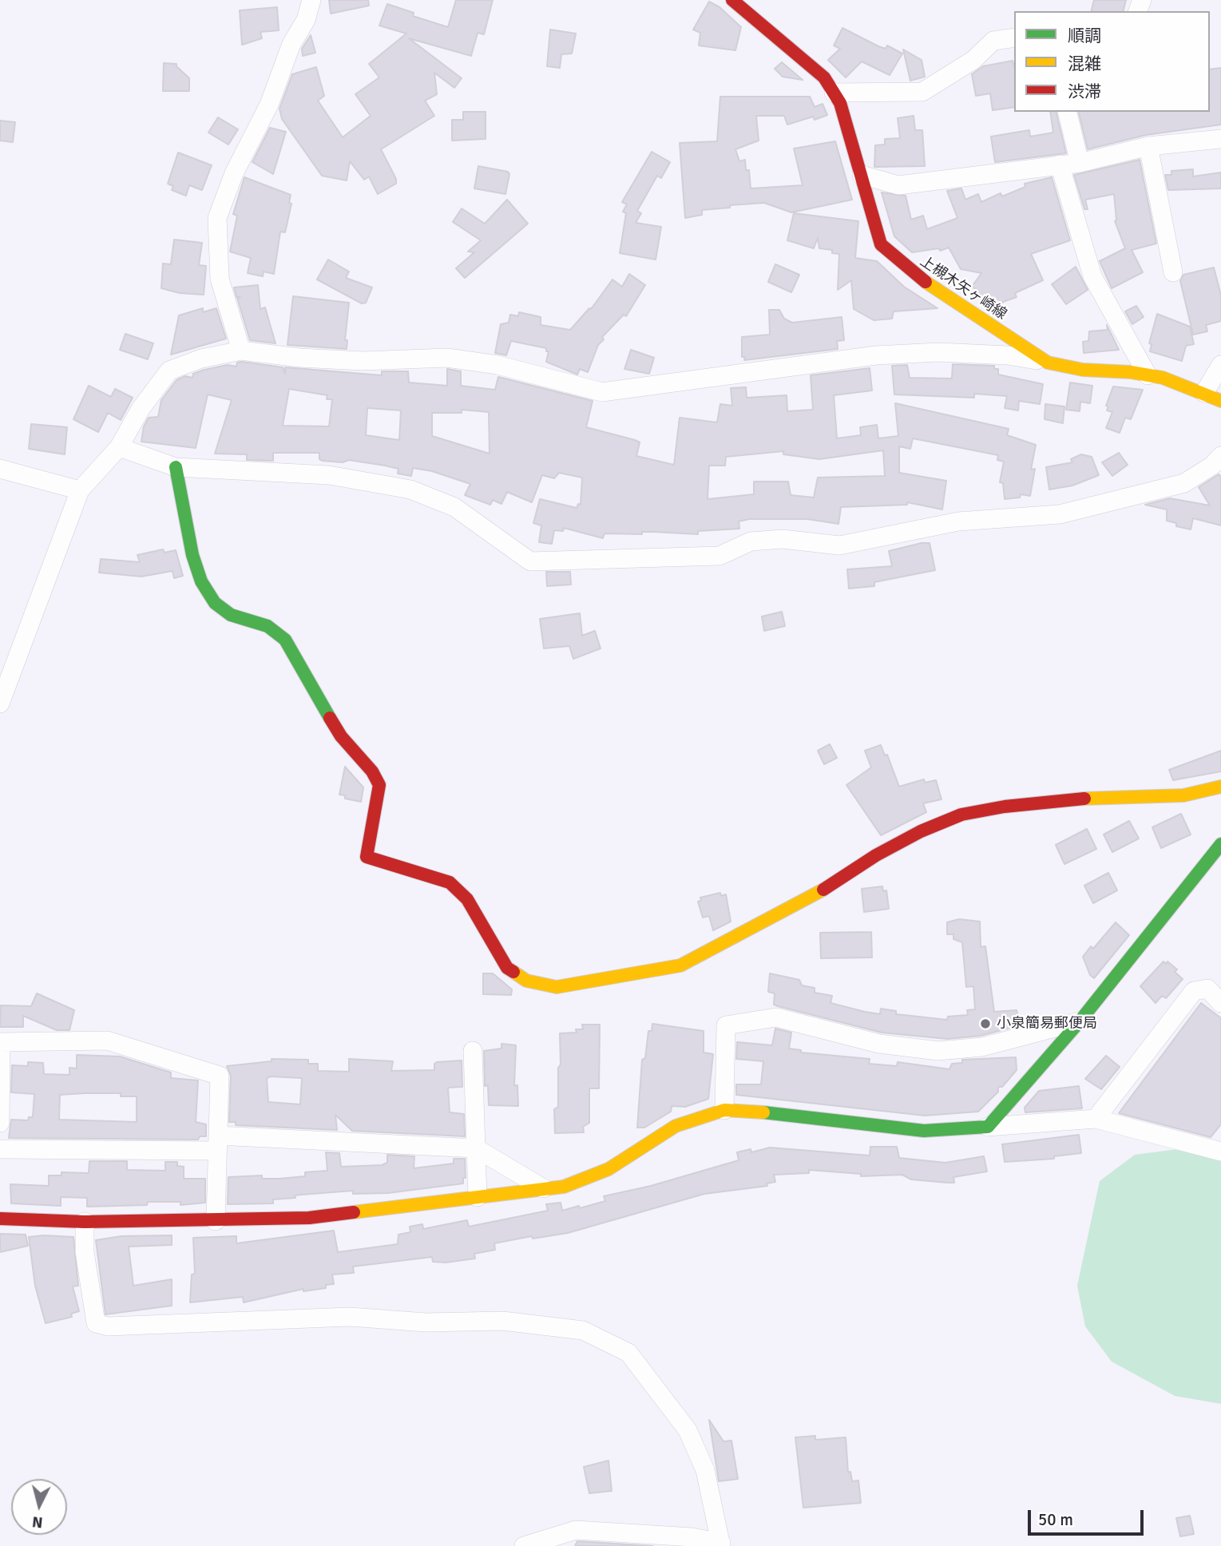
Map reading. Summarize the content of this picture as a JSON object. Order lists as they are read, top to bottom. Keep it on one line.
{"streets":{"street":["上槻木矢ヶ崎線"]},"places":["小泉簡易郵便局"],"legend":["順調","混雑","渋滞"],"scale_bar":"50 m","north":"bottom"}
